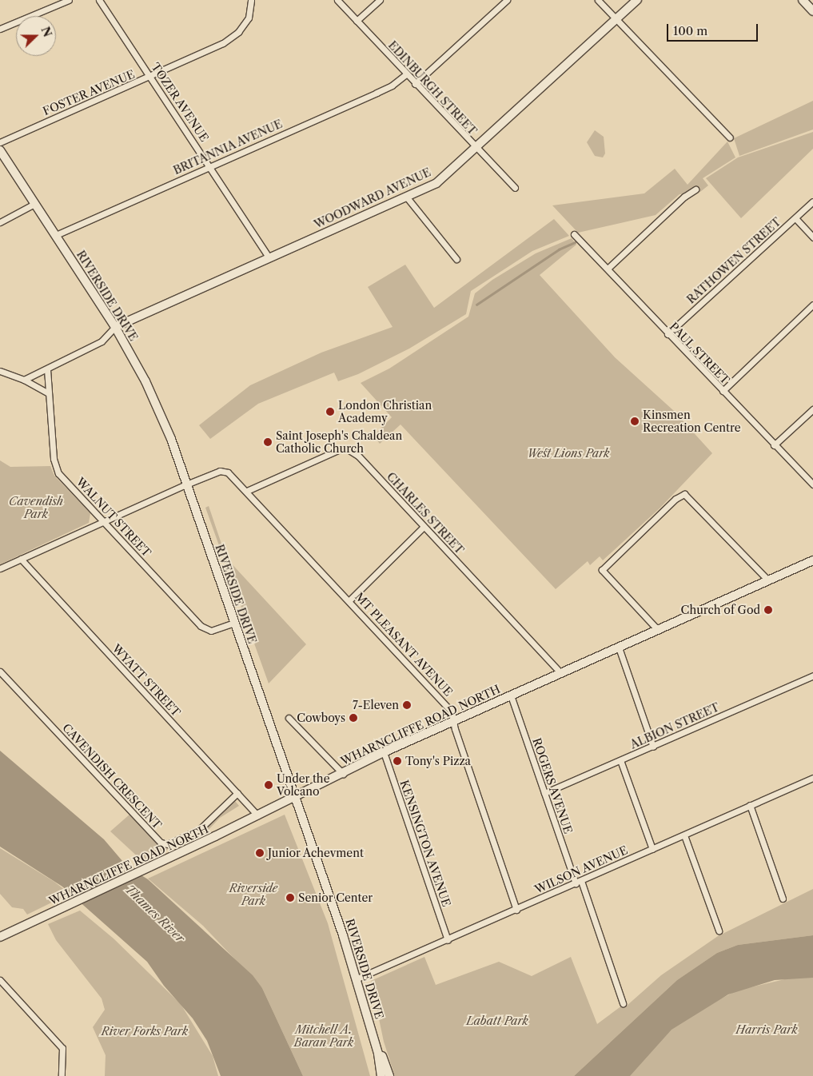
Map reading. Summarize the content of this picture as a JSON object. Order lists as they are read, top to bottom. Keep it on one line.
{"streets":{"main road":["WOODWARD AVENUE","RIVERSIDE DRIVE","WHARNCLIFFE ROAD NORTH"],"street":["EDINBURGH STREET","FOSTER AVENUE","TOZER AVENUE","BRITANNIA AVENUE","RATHOWEN STREET","PAUL STREET","CHARLES STREET","WALNUT STREET","MT PLEASANT AVENUE","WYATT STREET","ALBION STREET","CAVENDISH CRESCENT","ROGERS AVENUE","KENSINGTON AVENUE","WILSON AVENUE"]},"crossings":[["EDINBURGH STREET","BRITANNIA AVENUE"],["EDINBURGH STREET","WOODWARD AVENUE"],["FOSTER AVENUE","TOZER AVENUE"],["TOZER AVENUE","BRITANNIA AVENUE"],["TOZER AVENUE","WOODWARD AVENUE"],["BRITANNIA AVENUE","RIVERSIDE DRIVE"],["WOODWARD AVENUE","RIVERSIDE DRIVE"],["RATHOWEN STREET","PAUL STREET"],["RIVERSIDE DRIVE","WALNUT STREET"],["RIVERSIDE DRIVE","MT PLEASANT AVENUE"],["RIVERSIDE DRIVE","WHARNCLIFFE ROAD NORTH"],["RIVERSIDE DRIVE","WILSON AVENUE"],["CHARLES STREET","MT PLEASANT AVENUE"],["CHARLES STREET","WHARNCLIFFE ROAD NORTH"],["MT PLEASANT AVENUE","WHARNCLIFFE ROAD NORTH"],["MT PLEASANT AVENUE","WILSON AVENUE"],["WYATT STREET","WHARNCLIFFE ROAD NORTH"],["WYATT STREET","CAVENDISH CRESCENT"],["WHARNCLIFFE ROAD NORTH","ROGERS AVENUE"],["WHARNCLIFFE ROAD NORTH","KENSINGTON AVENUE"],["ALBION STREET","ROGERS AVENUE"],["ROGERS AVENUE","WILSON AVENUE"],["KENSINGTON AVENUE","WILSON AVENUE"]],"water":["Thames River"],"parks":["West Lions Park","Cavendish Park","Riverside Park","Labatt Park","Mitchell A. Baran Park","Harris Park","River Forks Park"],"places":["London Christian Academy","Kinsmen Recreation Centre","Saint Joseph's Chaldean Catholic Church","Church of God","7-Eleven","Cowboys","Tony's Pizza","Under the Volcano","Junior Achevment","Senior Center"],"scale_bar":"100 m","north":"right"}
